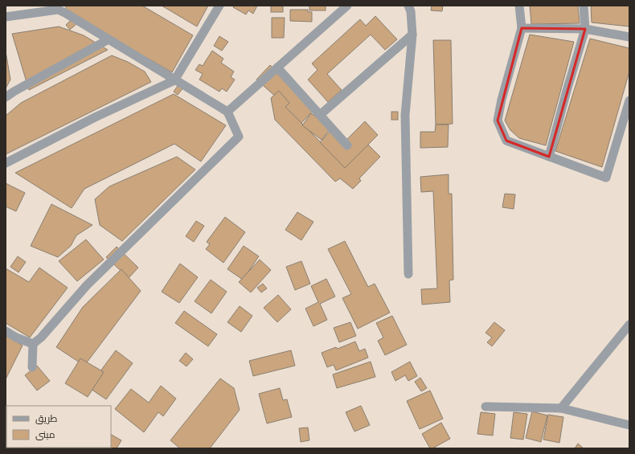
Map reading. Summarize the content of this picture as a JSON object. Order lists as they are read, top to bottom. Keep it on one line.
{"legend":["طريق","مبنى"]}
